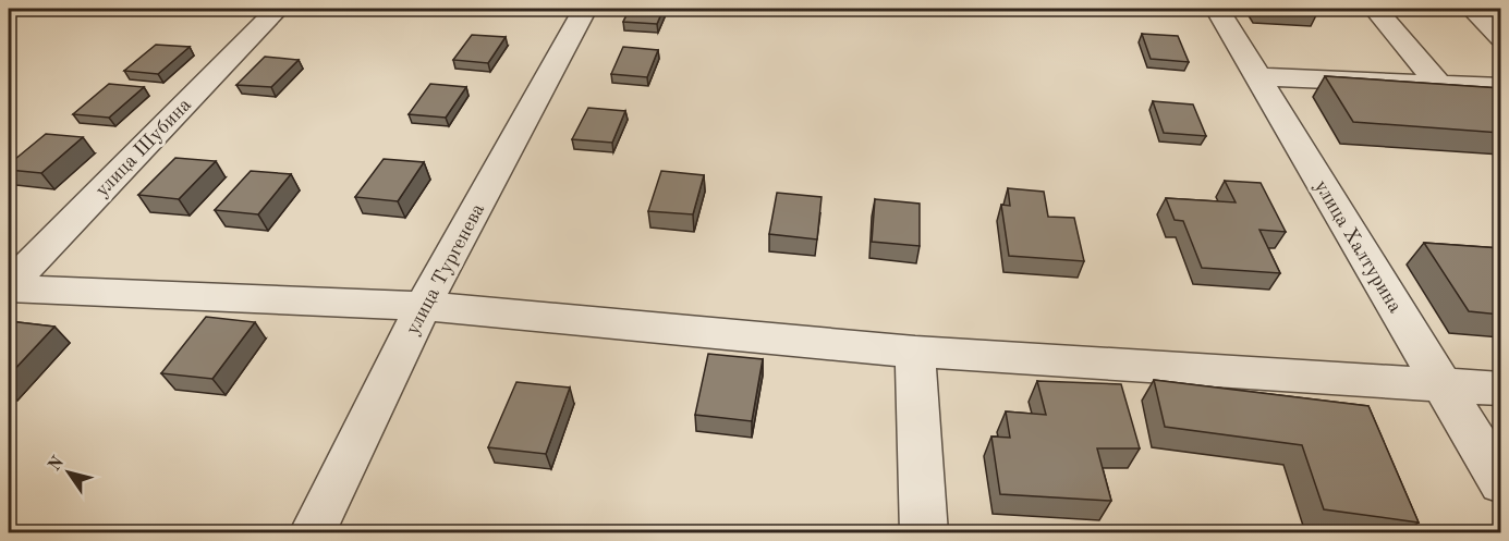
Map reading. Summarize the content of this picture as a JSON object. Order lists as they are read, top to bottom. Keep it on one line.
{"streets":{"street":["улица Шубина","улица Халтурина","улица Тургенева"]},"north":"top left"}
